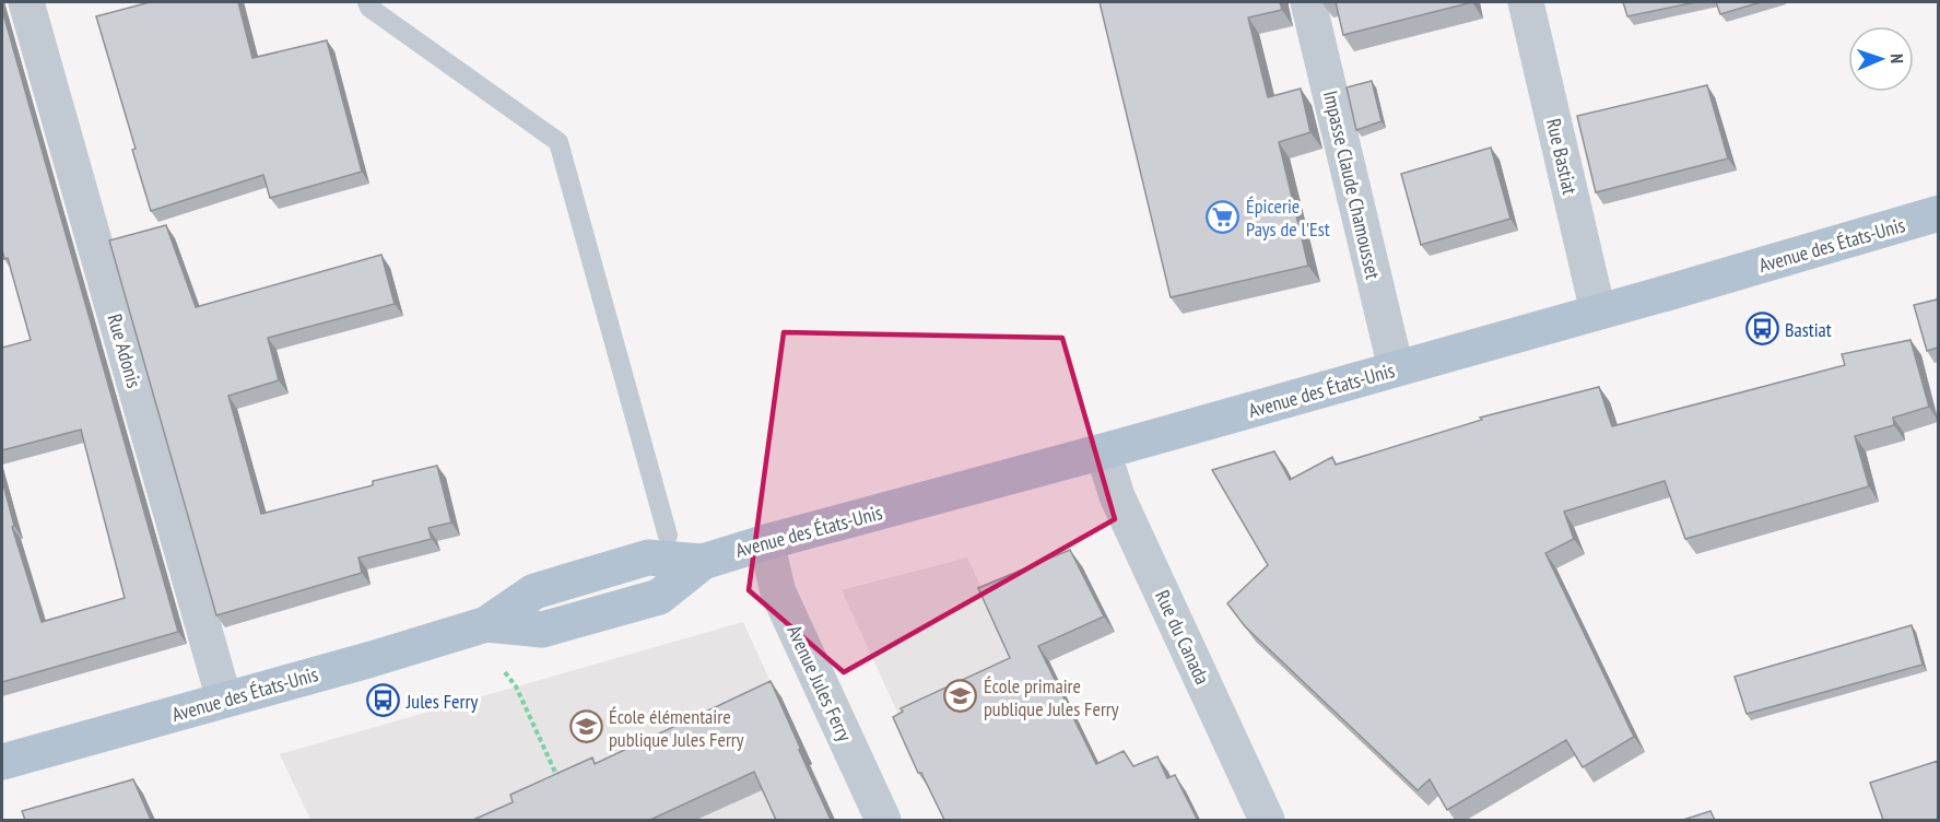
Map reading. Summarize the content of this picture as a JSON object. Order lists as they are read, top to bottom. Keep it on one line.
{"streets":{"main road":["Avenue des États-Unis"],"street":["Rue Bastiat","Impasse Claude Chamousset","Rue Adonis","Rue du Canada","Avenue Jules Ferry"]},"crossings":[["Rue Bastiat","Avenue des États-Unis"],["Impasse Claude Chamousset","Avenue des États-Unis"],["Avenue des États-Unis","Rue Adonis"],["Avenue des États-Unis","Rue du Canada"],["Avenue des États-Unis","Avenue Jules Ferry"]],"places":{"supermarket":["Épicerie Pays de l'Est"],"bus stop":["Bastiat","Jules Ferry"],"school or university":["École primaire publique Jules Ferry","École élémentaire publique Jules Ferry"]},"north":"right"}
